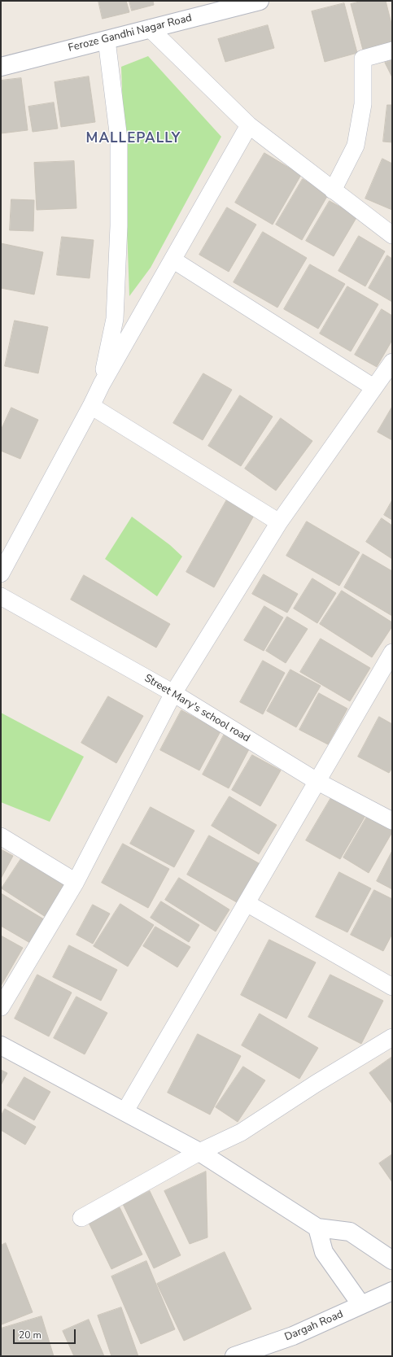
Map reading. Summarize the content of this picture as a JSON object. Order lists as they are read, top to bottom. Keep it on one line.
{"streets":{"main road":["Feroze Gandhi Nagar Road","Dargah Road"],"street":["Street Mary's school road"]},"districts":["MALLEPALLY"],"scale_bar":"20 m"}
